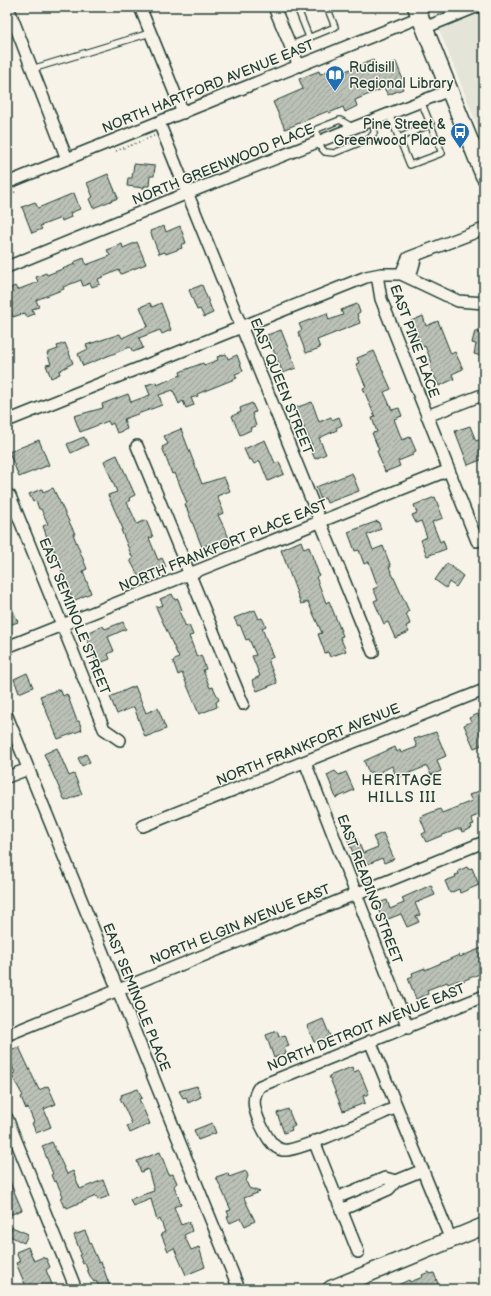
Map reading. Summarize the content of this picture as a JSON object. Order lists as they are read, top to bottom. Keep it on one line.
{"streets":{"street":["NORTH HARTFORD AVENUE EAST","NORTH GREENWOOD PLACE","EAST PINE PLACE","EAST QUEEN STREET","NORTH FRANKFORT PLACE EAST","EAST SEMINOLE STREET","NORTH FRANKFORT AVENUE","EAST READING STREET","NORTH ELGIN AVENUE EAST","EAST SEMINOLE PLACE","NORTH DETROIT AVENUE EAST"]},"crossings":[["NORTH HARTFORD AVENUE EAST","EAST QUEEN STREET"],["NORTH GREENWOOD PLACE","EAST QUEEN STREET"],["EAST PINE PLACE","NORTH FRANKFORT PLACE EAST"],["EAST QUEEN STREET","NORTH FRANKFORT PLACE EAST"],["NORTH FRANKFORT PLACE EAST","EAST SEMINOLE STREET"],["NORTH FRANKFORT AVENUE","EAST READING STREET"],["EAST READING STREET","NORTH ELGIN AVENUE EAST"],["EAST READING STREET","NORTH DETROIT AVENUE EAST"],["NORTH ELGIN AVENUE EAST","EAST SEMINOLE PLACE"]],"districts":["HERITAGE HILLS III"],"places":{"library":["Rudisill Regional Library"],"bus stop":["Pine Street & Greenwood Place"]}}
